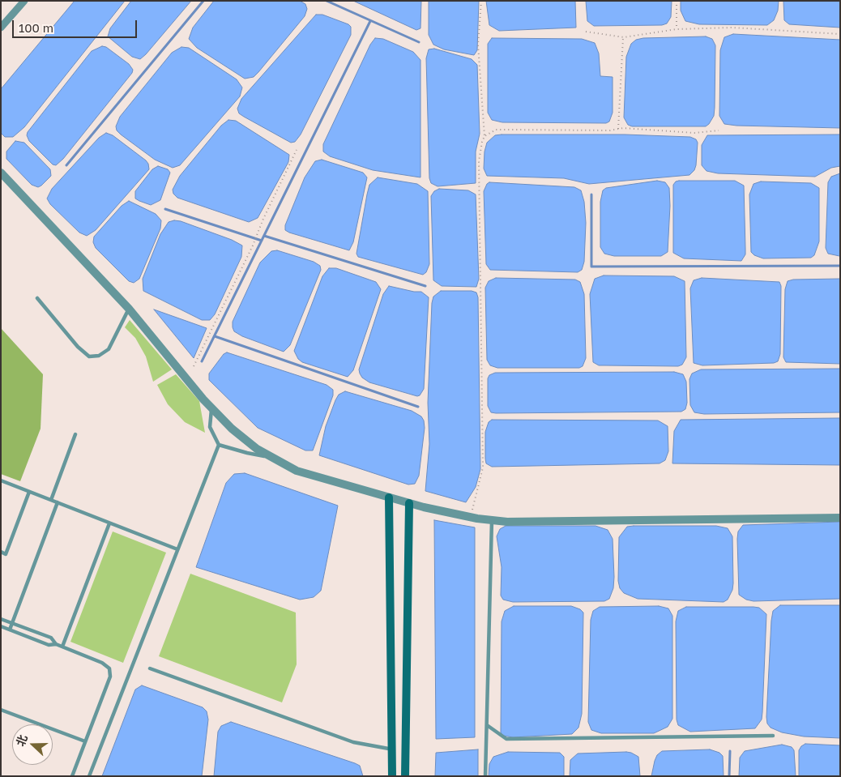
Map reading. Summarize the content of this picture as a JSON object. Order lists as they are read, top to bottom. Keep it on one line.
{"scale_bar":"100 m","north":"left"}
